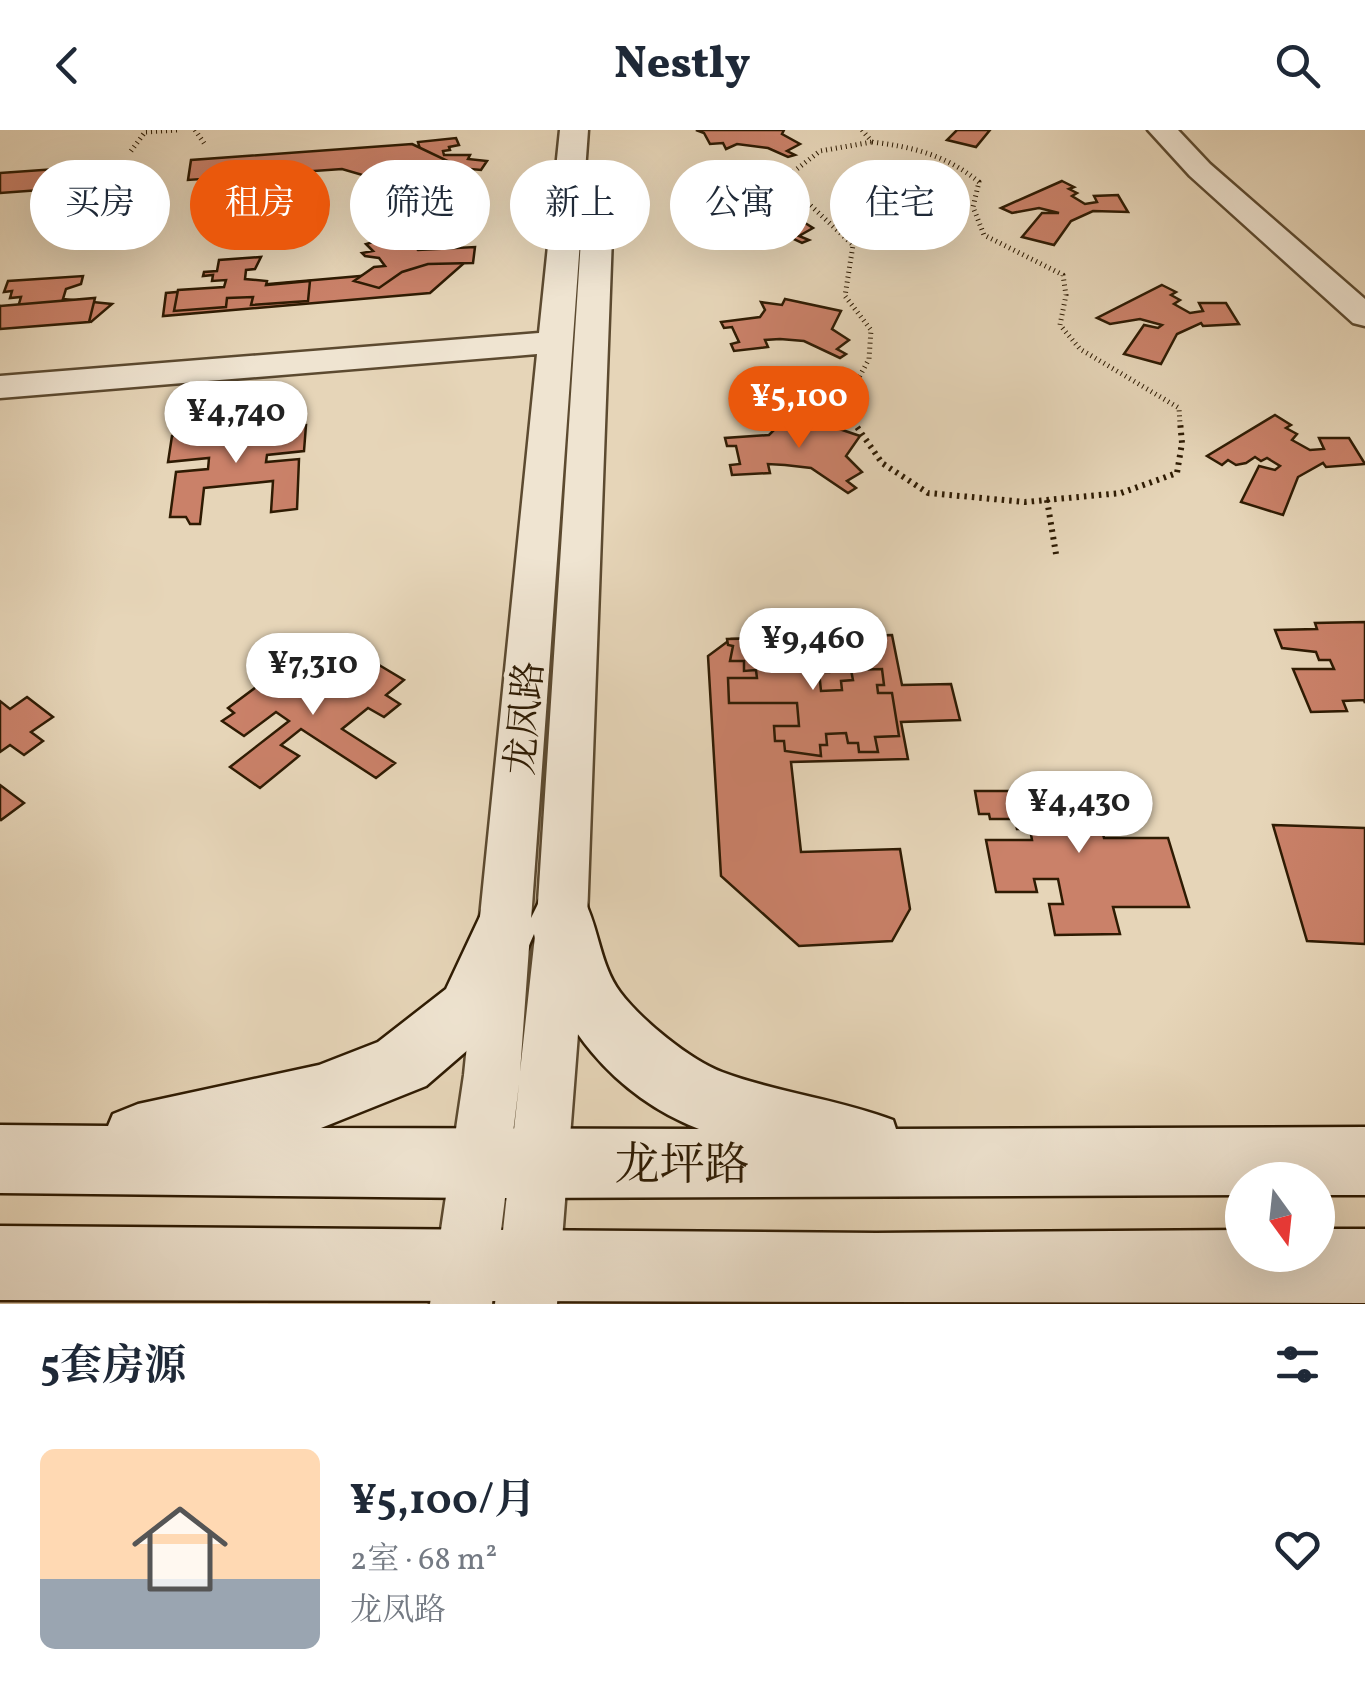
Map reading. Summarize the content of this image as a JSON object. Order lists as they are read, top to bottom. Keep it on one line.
{"streets":{"main road":["龙坪路"],"street":["龙凤路"]},"crossings":[["龙凤路","龙坪路"]],"north":"bottom","page":{"header":"Nestly","chip":["买房","租房","筛选","新上","公寓","住宅"],"price":["¥5,100","¥4,740","¥9,460","¥7,310","¥4,430"],"heading":"5套房源","list":[{"name":"¥5,100/月","note":"2室 · 68 m² · 龙凤路"}]}}
